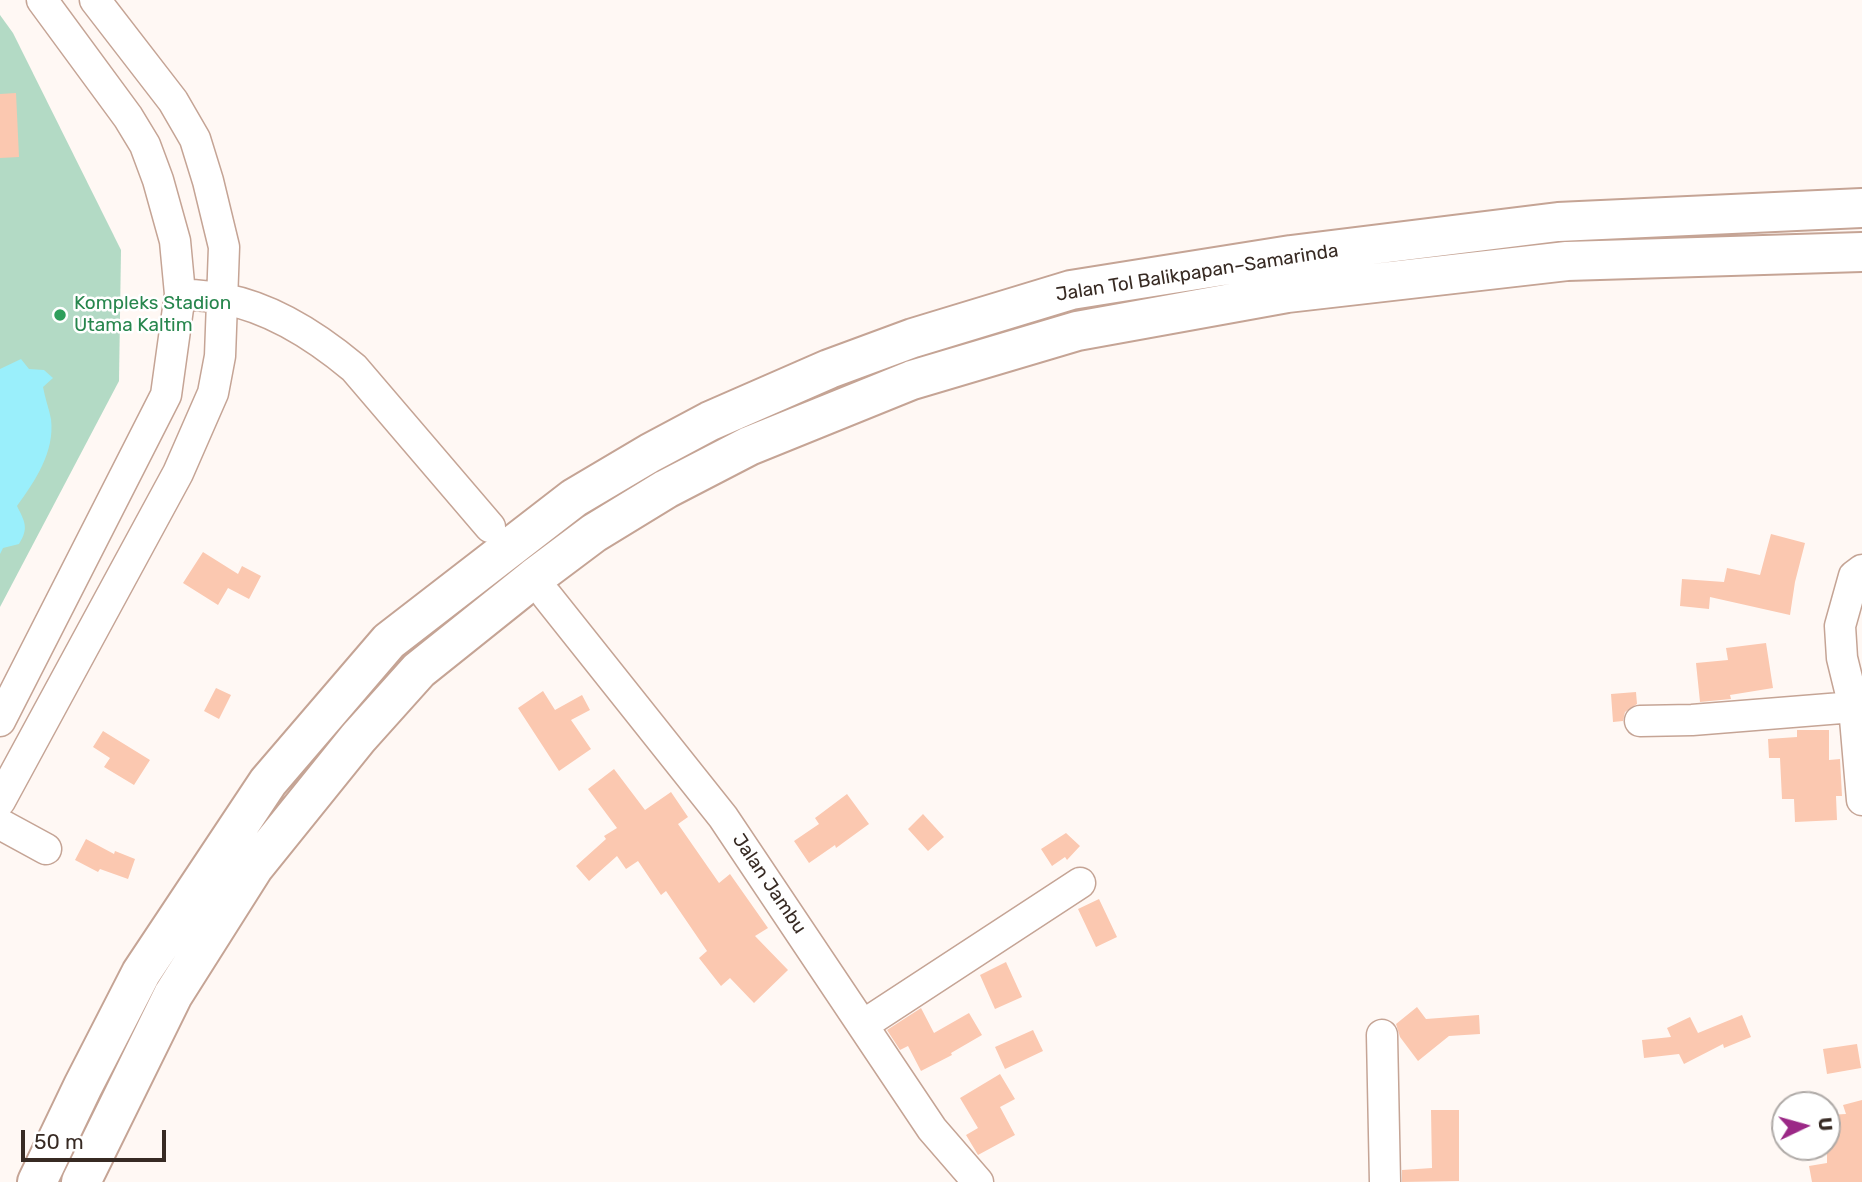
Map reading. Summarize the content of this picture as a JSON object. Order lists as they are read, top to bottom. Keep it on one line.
{"streets":{"highway":["Jalan Tol Balikpapan–Samarinda"],"street":["Jalan Jambu"]},"places":["Kompleks Stadion Utama Kaltim"],"scale_bar":"50 m","north":"right"}
